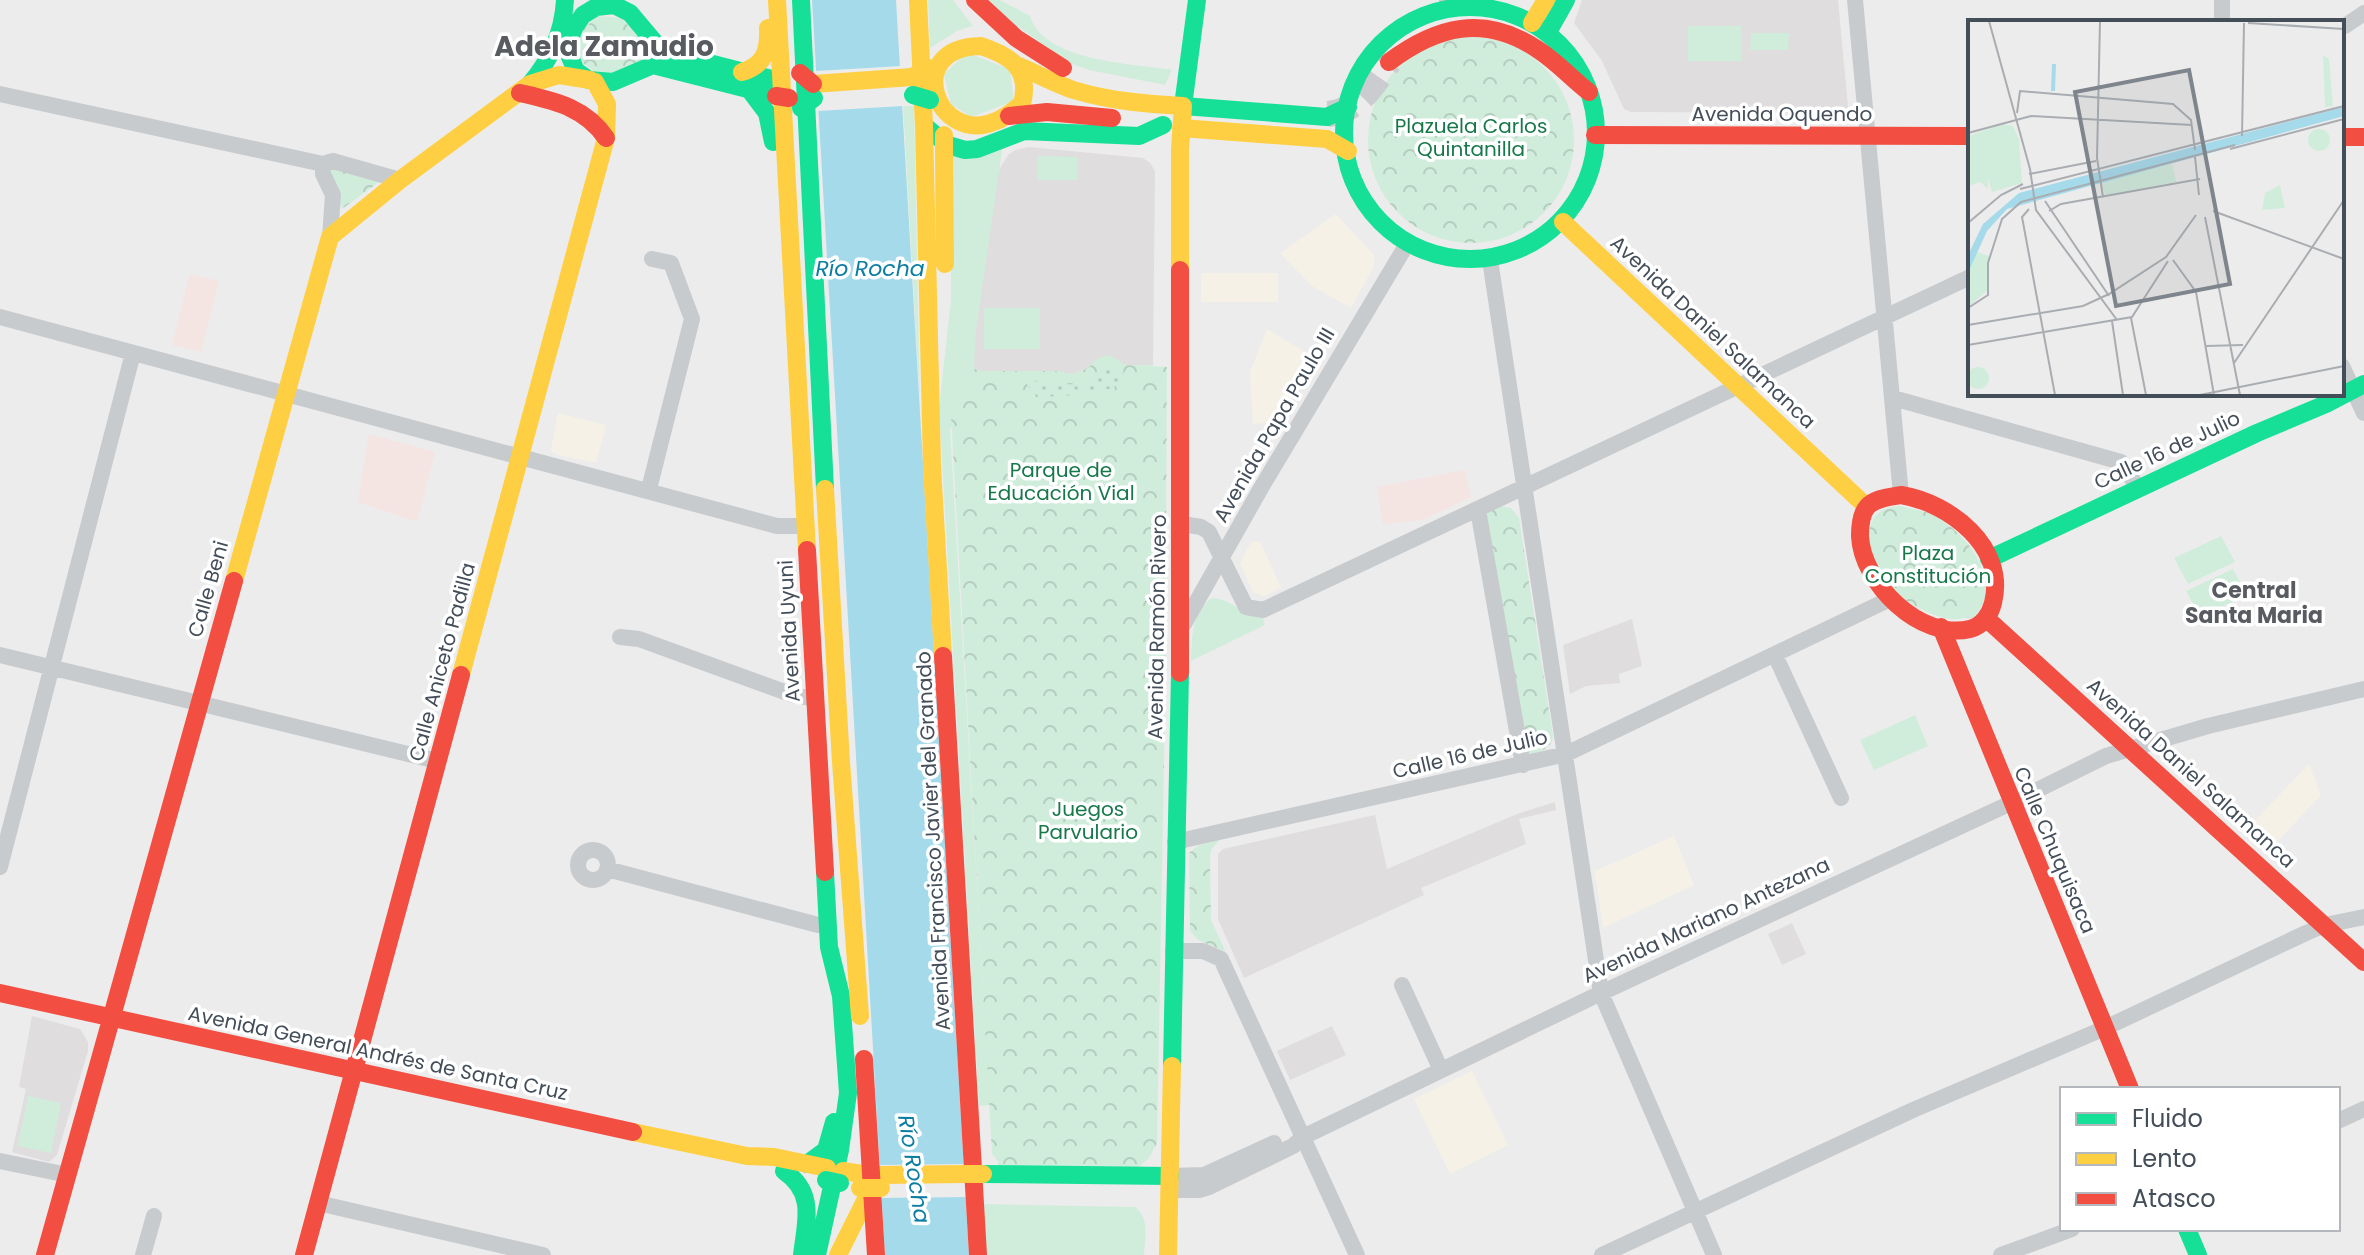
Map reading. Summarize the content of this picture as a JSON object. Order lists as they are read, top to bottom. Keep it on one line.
{"streets":{"main road":["Avenida Oquendo","Avenida Daniel Salamanca","Calle 16 de Julio","Calle Beni","Avenida Ramón Rivero","Avenida Uyuni","Calle Aniceto Padilla","Avenida Francisco Javier del Granado","Calle Chuquisaca","Avenida Mariano Antezana","Avenida General Andrés de Santa Cruz"],"street":["Avenida Papa Paulo III"]},"crossings":[["Avenida Oquendo","Avenida Daniel Salamanca"],["Avenida Oquendo","Avenida Papa Paulo III"],["Avenida Daniel Salamanca","Avenida Papa Paulo III"],["Avenida Daniel Salamanca","Calle 16 de Julio"],["Avenida Daniel Salamanca","Calle Chuquisaca"],["Avenida Daniel Salamanca","Avenida Mariano Antezana"],["Avenida Papa Paulo III","Avenida Ramón Rivero"],["Calle 16 de Julio","Avenida Ramón Rivero"],["Calle 16 de Julio","Calle Chuquisaca"],["Calle Beni","Avenida General Andrés de Santa Cruz"],["Avenida Ramón Rivero","Avenida Mariano Antezana"],["Calle Aniceto Padilla","Avenida General Andrés de Santa Cruz"],["Calle Chuquisaca","Avenida Mariano Antezana"],["Avenida Mariano Antezana","Avenida General Andrés de Santa Cruz"]],"districts":["Adela Zamudio","Central Santa Maria"],"water":["Río Rocha"],"parks":["Plazuela Carlos Quintanilla","Parque de Educación Vial","Plaza Constitución","Juegos Parvulario"],"legend":["Fluido","Lento","Atasco"]}
